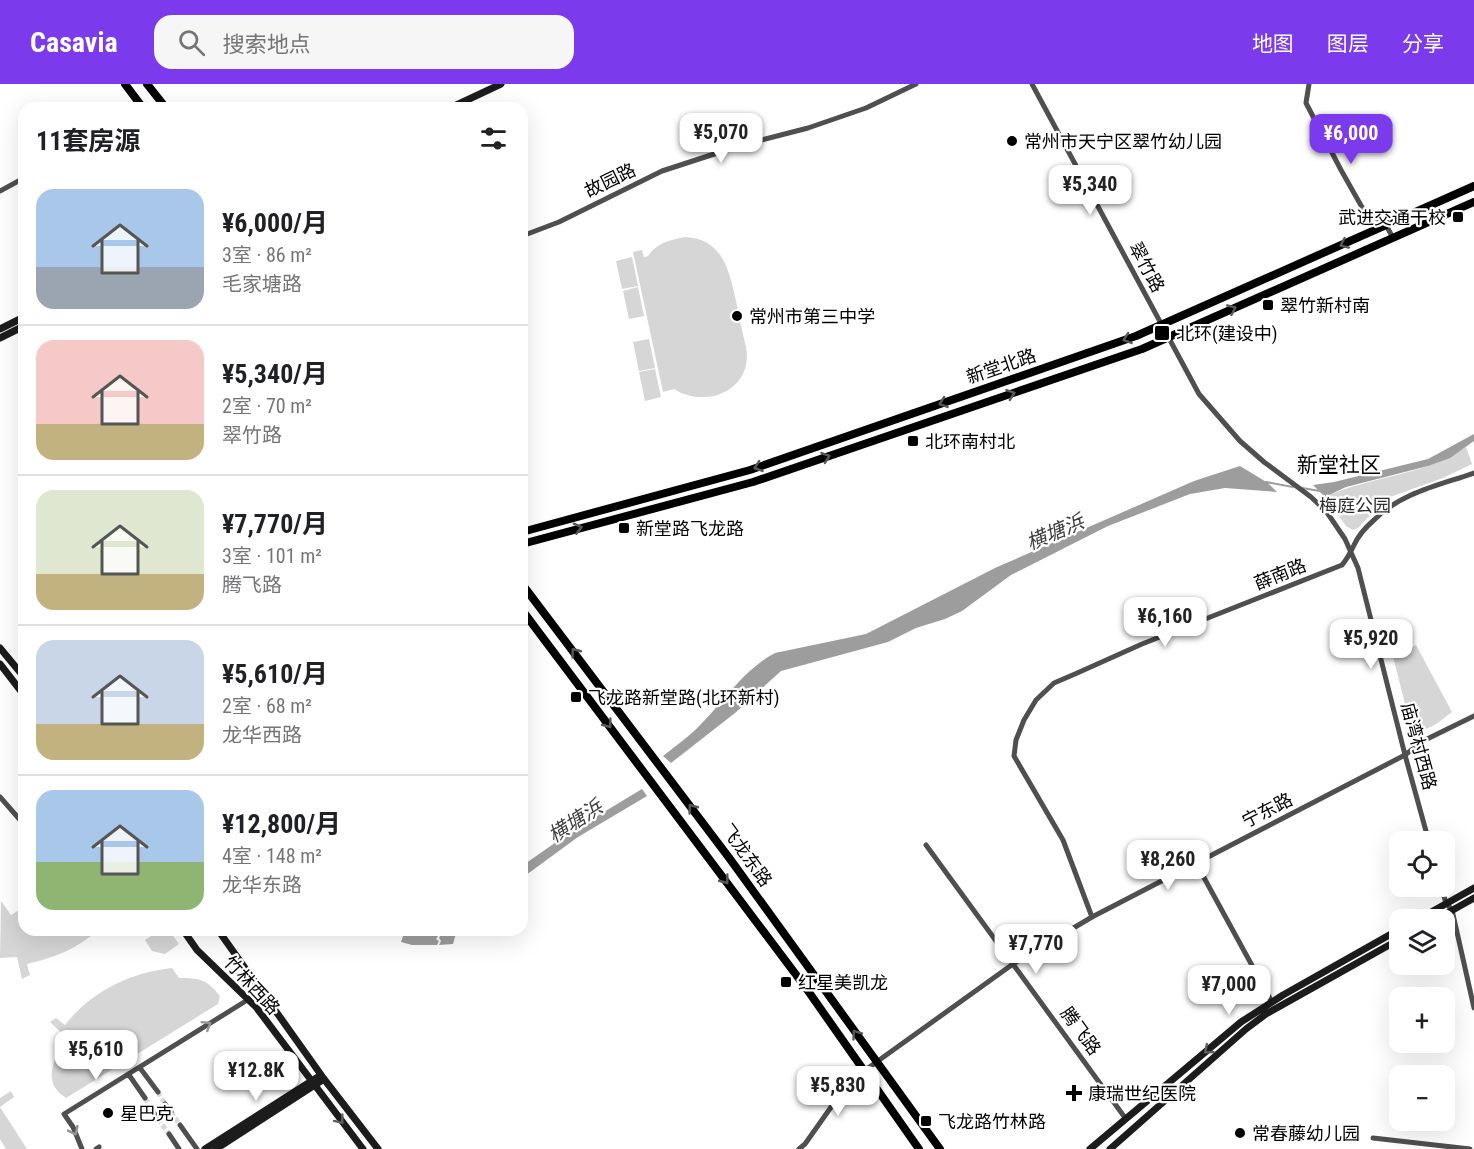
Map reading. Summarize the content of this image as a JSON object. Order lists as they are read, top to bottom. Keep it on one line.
{"streets":{"main road":["新堂北路","飞龙东路","竹林西路"],"street":["故园路","翠竹路","薛南路","庙湾村西路","宁东路","腾飞路"]},"crossings":[["翠竹路","新堂北路"],["翠竹路","庙湾村西路"],["新堂北路","庙湾村西路"],["薛南路","庙湾村西路"],["薛南路","宁东路"],["庙湾村西路","宁东路"],["宁东路","飞龙东路"],["宁东路","腾飞路"]],"districts":["新堂社区"],"water":["横塘浜"],"parks":["梅庭公园"],"places":{"other":["常州市天宁区翠竹幼儿园","常州市第三中学","星巴克","常春藤幼儿园"],"transit":["武进交通干校","翠竹新村南","北环(建设中)","北环南村北","新堂路飞龙路","飞龙路新堂路(北环新村)","红星美凯龙","飞龙路竹林路"],"health":["康瑞世纪医院"]},"page":{"header":"Casavia","search":"搜索地点","nav":["地图","图层","分享"],"heading":"11套房源","price":["¥5,070","¥6,000","¥5,340","¥6,160","¥5,920","¥8,260","¥7,770","¥7,000","¥5,610","¥12.8K","¥5,830"],"list":[{"name":"¥6,000/月","note":"3室 · 86 m² · 毛家塘路"},{"name":"¥5,340/月","note":"2室 · 70 m² · 翠竹路"},{"name":"¥7,770/月","note":"3室 · 101 m² · 腾飞路"},{"name":"¥5,610/月","note":"2室 · 68 m² · 龙华西路"},{"name":"¥12,800/月","note":"4室 · 148 m² · 龙华东路"}],"map_buttons":["+","−"]}}
